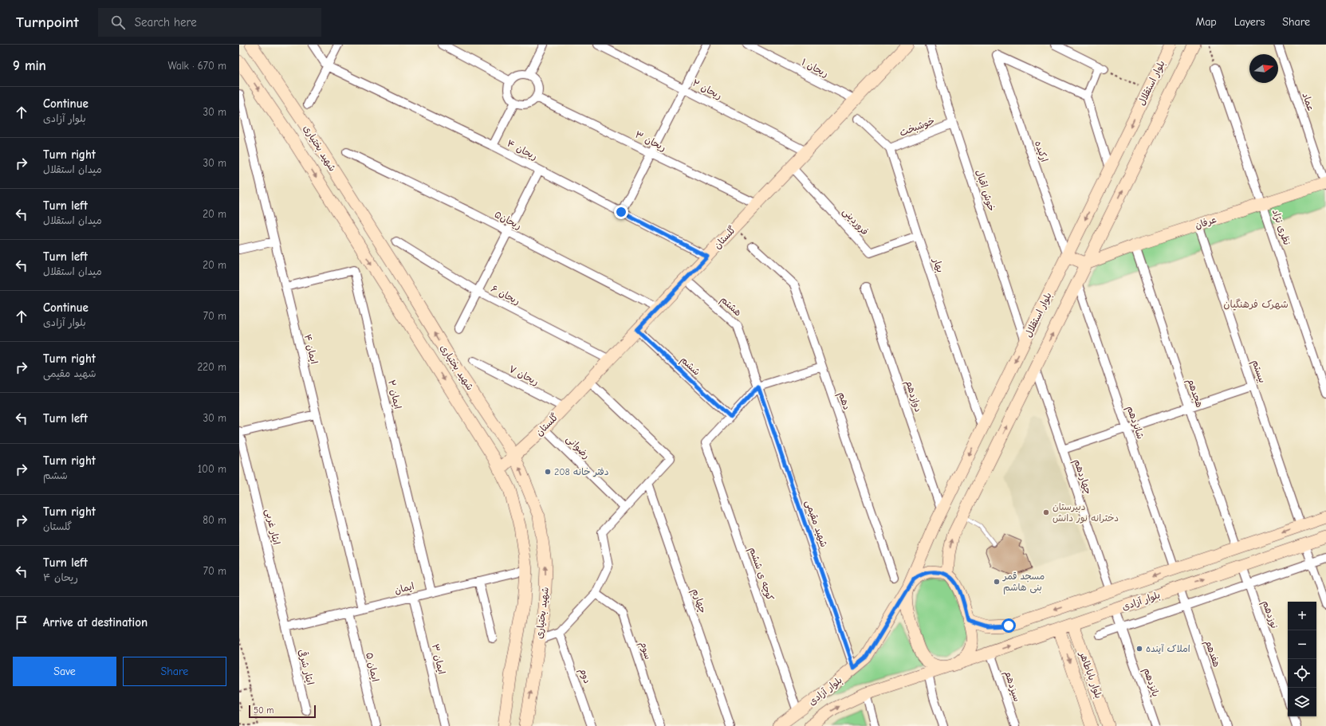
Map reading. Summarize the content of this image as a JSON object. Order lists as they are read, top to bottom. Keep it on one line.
{"streets":{"main road":["بلوار استقلال","شهید بختیاری","عرفان","گلستان","بلوار آزادی","بلوار باباطاهر"],"street":["ریحان ۱","ریحان ۲","عماد","خوشبخت","ریحان ۳","ریحان ۴","ارکیده","خوش اقبال","ریحان۵","فروردینی","نظری نژاد","بهار","ریحان ۶","هشتم","ایمان ۴","ششم","بیستم","ریحان ۷","هجدهم","ایمان ۲","دوازدهم","دهم","شانزدهم","رضوانی","چهاردهم","شهید مقیمی","ایثار غربی","کوچه ی ششم","ایمان","چهارم","نوزدهم","سوم","هفدهم","ایمان ۳","ایثار شرقی","ایمان ۵","دوم","پانزدهم","سیزدهم"]},"crossings":[["ریحان ۱","گلستان"],["بلوار استقلال","ارکیده"],["بلوار استقلال","خوش اقبال"],["بلوار استقلال","بهار"],["بلوار استقلال","دوازدهم"],["بلوار استقلال","بلوار آزادی"],["ریحان ۲","گلستان"],["عماد","عرفان"],["خوشبخت","خوش اقبال"],["خوشبخت","بهار"],["ریحان ۳","گلستان"],["شهید بختیاری","گلستان"],["شهید بختیاری","ایمان"],["ریحان ۴","گلستان"],["ریحان۵","گلستان"],["فروردینی","گلستان"],["فروردینی","بهار"],["عرفان","نظری نژاد"],["عرفان","بیستم"],["عرفان","هجدهم"],["گلستان","ریحان ۶"],["گلستان","ششم"],["گلستان","ریحان ۷"],["گلستان","رضوانی"],["هشتم","شهید مقیمی"],["ایمان ۴","ایمان ۲"],["ایمان ۴","ایمان"],["ششم","کوچه ی ششم"],["بیستم","بلوار آزادی"],["هجدهم","بلوار آزادی"],["ایمان ۲","ایمان"],["شانزدهم","بلوار آزادی"],["چهاردهم","بلوار آزادی"],["شهید مقیمی","بلوار آزادی"],["ایثار غربی","ایمان"],["ایثار غربی","ایثار شرقی"],["کوچه ی ششم","بلوار آزادی"],["ایمان","ایمان ۳"],["ایمان","ایثار شرقی"],["ایمان","ایمان ۵"],["بلوار آزادی","نوزدهم"],["بلوار آزادی","هفدهم"],["بلوار آزادی","بلوار باباطاهر"],["بلوار آزادی","پانزدهم"],["بلوار آزادی","سیزدهم"]],"districts":["شهرک فرهنگیان"],"places":["دفتر خانه 208","دبیرستان دخترانه نور دانش","مسجد قمر بنی هاشم","املاک آینده"],"scale_bar":"50 m","north":"right","page":{"header":"Turnpoint","search":"Search here","nav":["Map","Layers","Share"],"heading":["9 min","Walk · 670 m"],"list":[["Continue","بلوار آزادی","30 m"],["Turn right","میدان استقلال","30 m"],["Turn left","میدان استقلال","20 m"],["Turn left","میدان استقلال","20 m"],["Continue","بلوار آزادی","70 m"],["Turn right","شهید مقیمی","220 m"],["Turn left","30 m"],["Turn right","ششم","100 m"],["Turn right","گلستان","80 m"],["Turn left","ریحان ۴","70 m"],"Arrive at destination"],"map_buttons":["+","−"],"buttons":["Save","Share"],"scale":"50 m"}}
